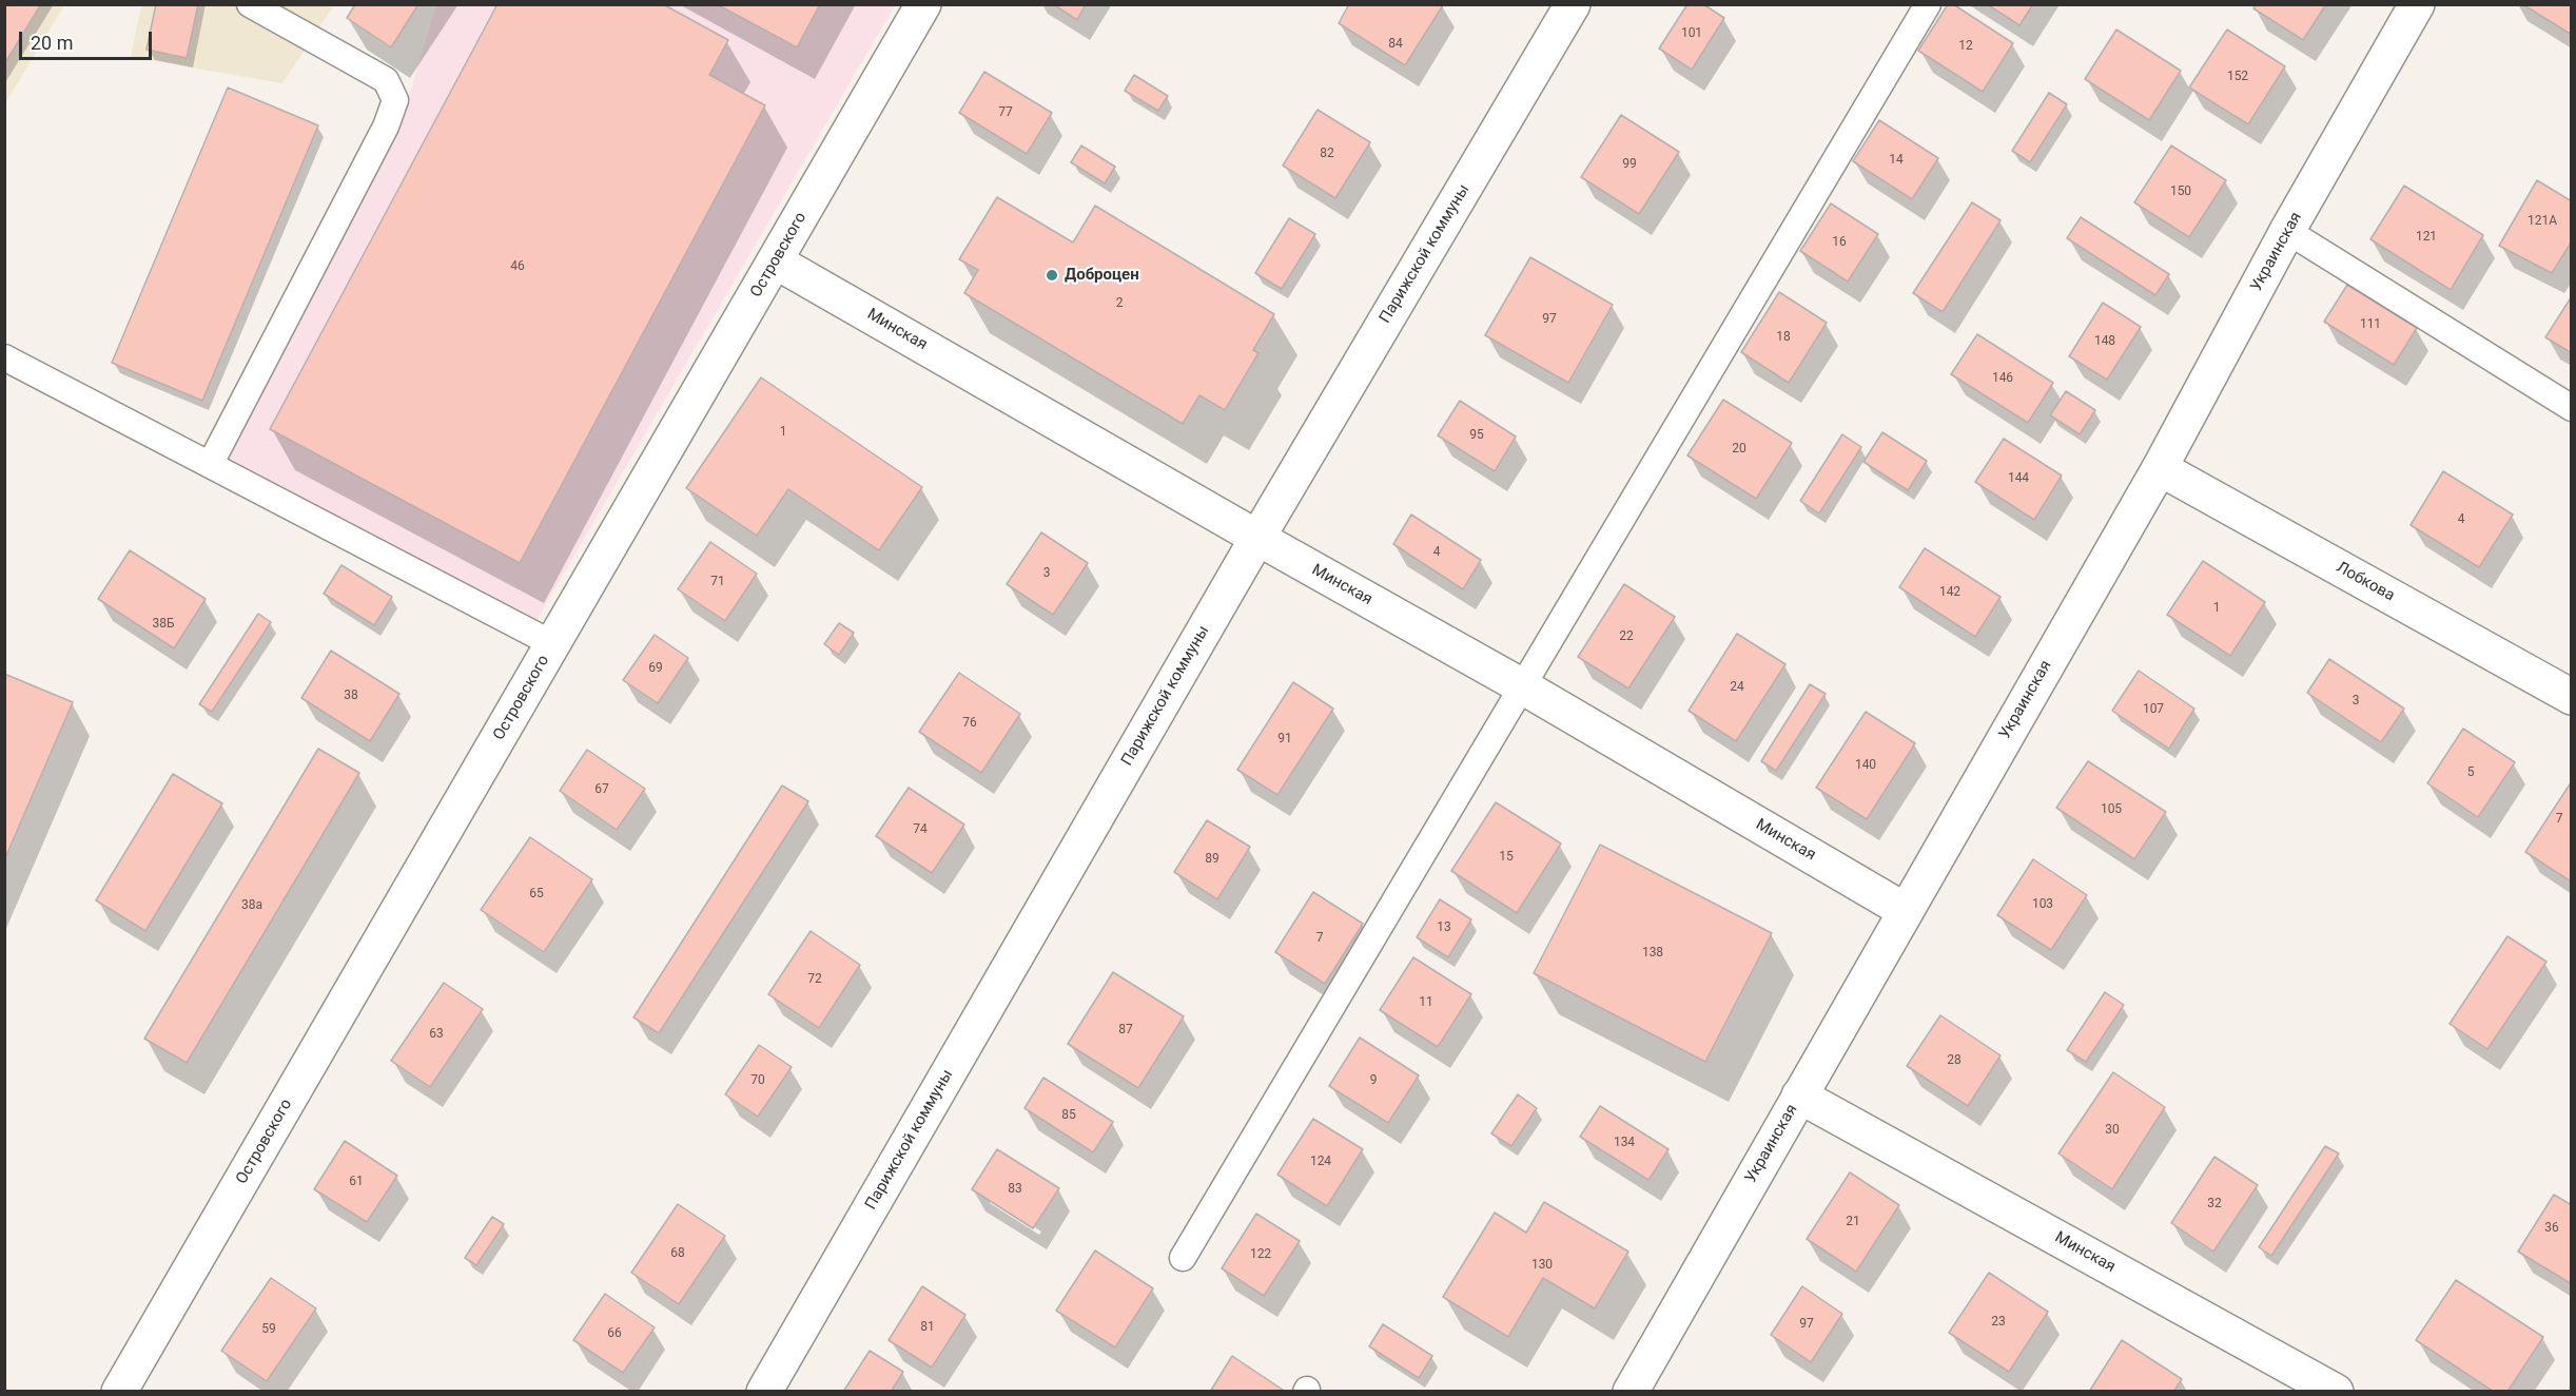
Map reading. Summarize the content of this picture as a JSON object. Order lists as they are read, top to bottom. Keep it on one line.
{"streets":{"street":["Украинская","Парижской коммуны","Островского","Минская","Лобкова"]},"crossings":[["Украинская","Минская"],["Украинская","Лобкова"],["Парижской коммуны","Минская"],["Островского","Минская"]],"places":["Доброцен"],"house_numbers":["101","84","12","152","77","82","14","99","150","121А","121","16","46","2","97","111","18","148","146","1","95","20","144","4","4","3","71","142","1","38Б","22","69","24","38","3","107","76","91","140","5","67","105","7","74","15","89","65","103","38а","13","7","138","72","11","87","63","28","70","9","85","30","134","124","61","83","32","21","36","68","122","130","23","97","81","59","66"],"scale_bar":"20 m"}
